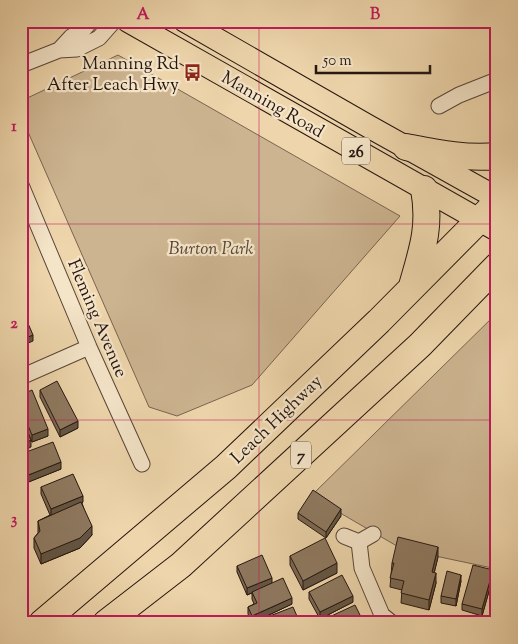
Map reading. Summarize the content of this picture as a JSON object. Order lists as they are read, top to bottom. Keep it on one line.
{"streets":{"highway":["Leach Highway","7"],"main road":["Manning Road","26"],"street":["Fleming Avenue"]},"crossings":[["Manning Road","Leach Highway"]],"parks":["Burton Park"],"places":{"bus stop":["Manning Rd After Leach Hwy"]},"scale_bar":"50 m","grid":{"columns":["A","B"],"rows":["1","2","3"]}}
